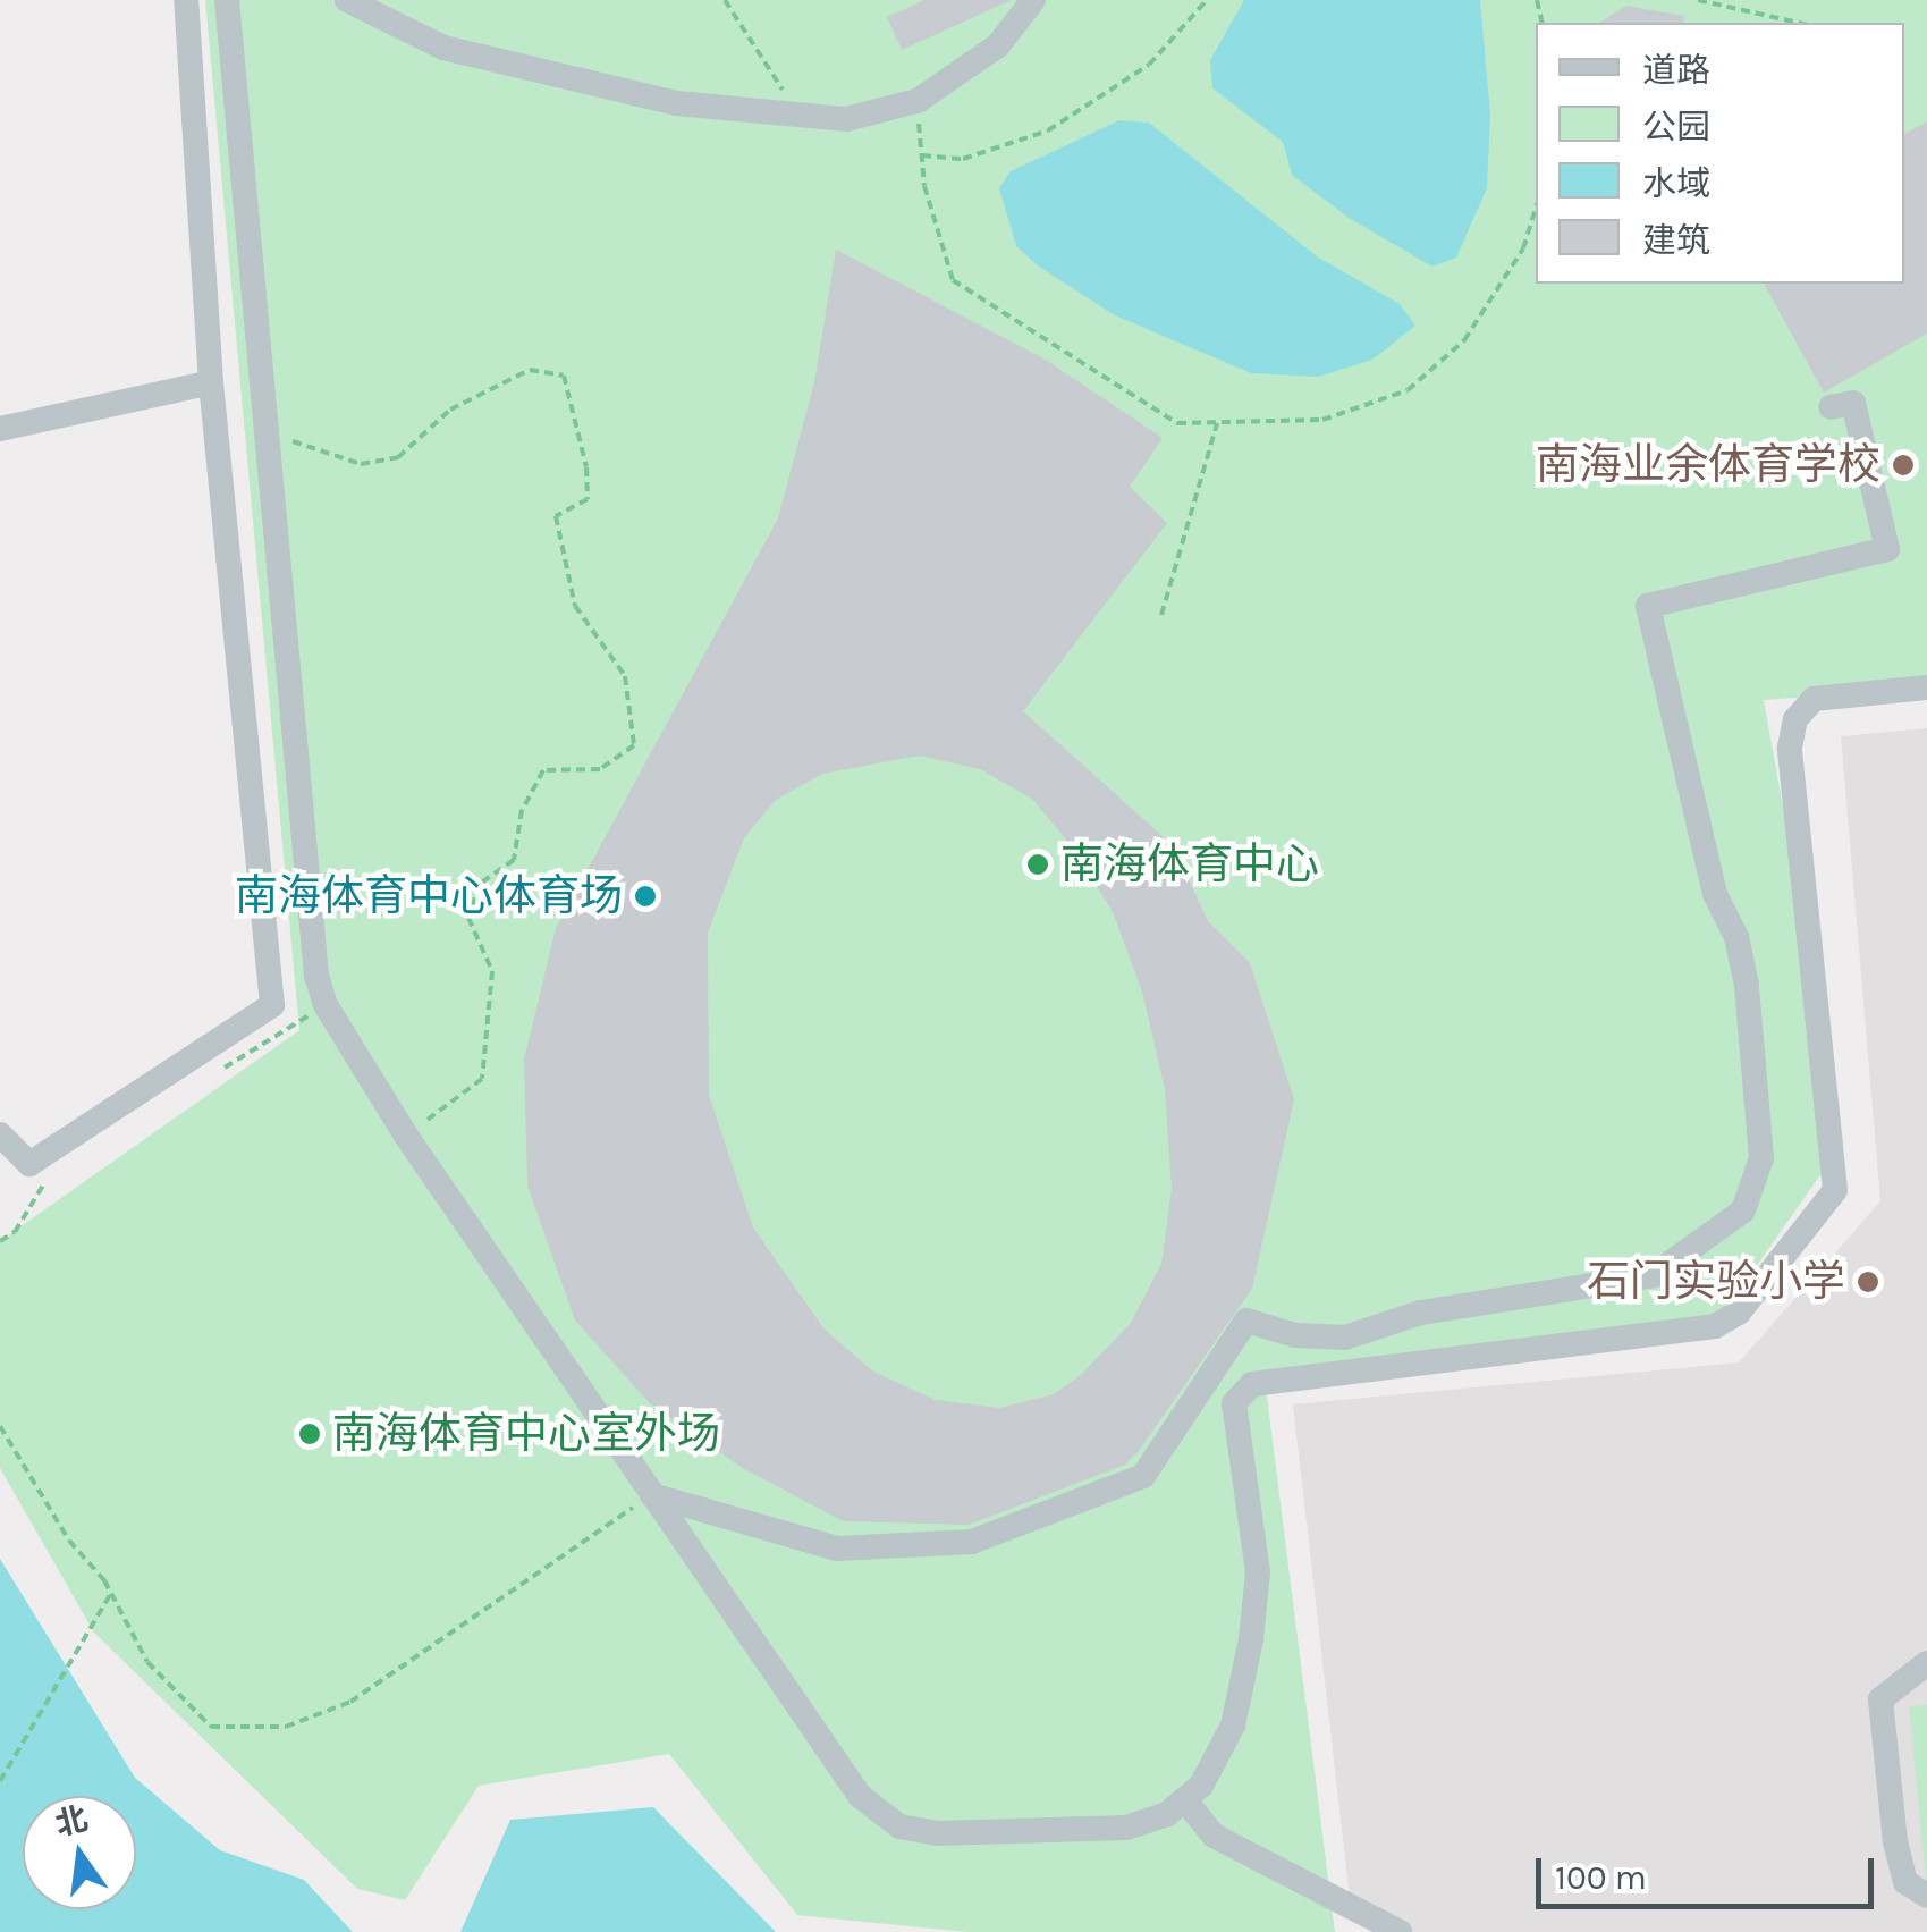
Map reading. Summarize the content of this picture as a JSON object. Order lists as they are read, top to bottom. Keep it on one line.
{"places":["南海业余体育学校","南海体育中心","南海体育中心体育场","石门实验小学","南海体育中心室外场"],"legend":["道路","公园","水域","建筑"],"scale_bar":"100 m","north":"top"}
